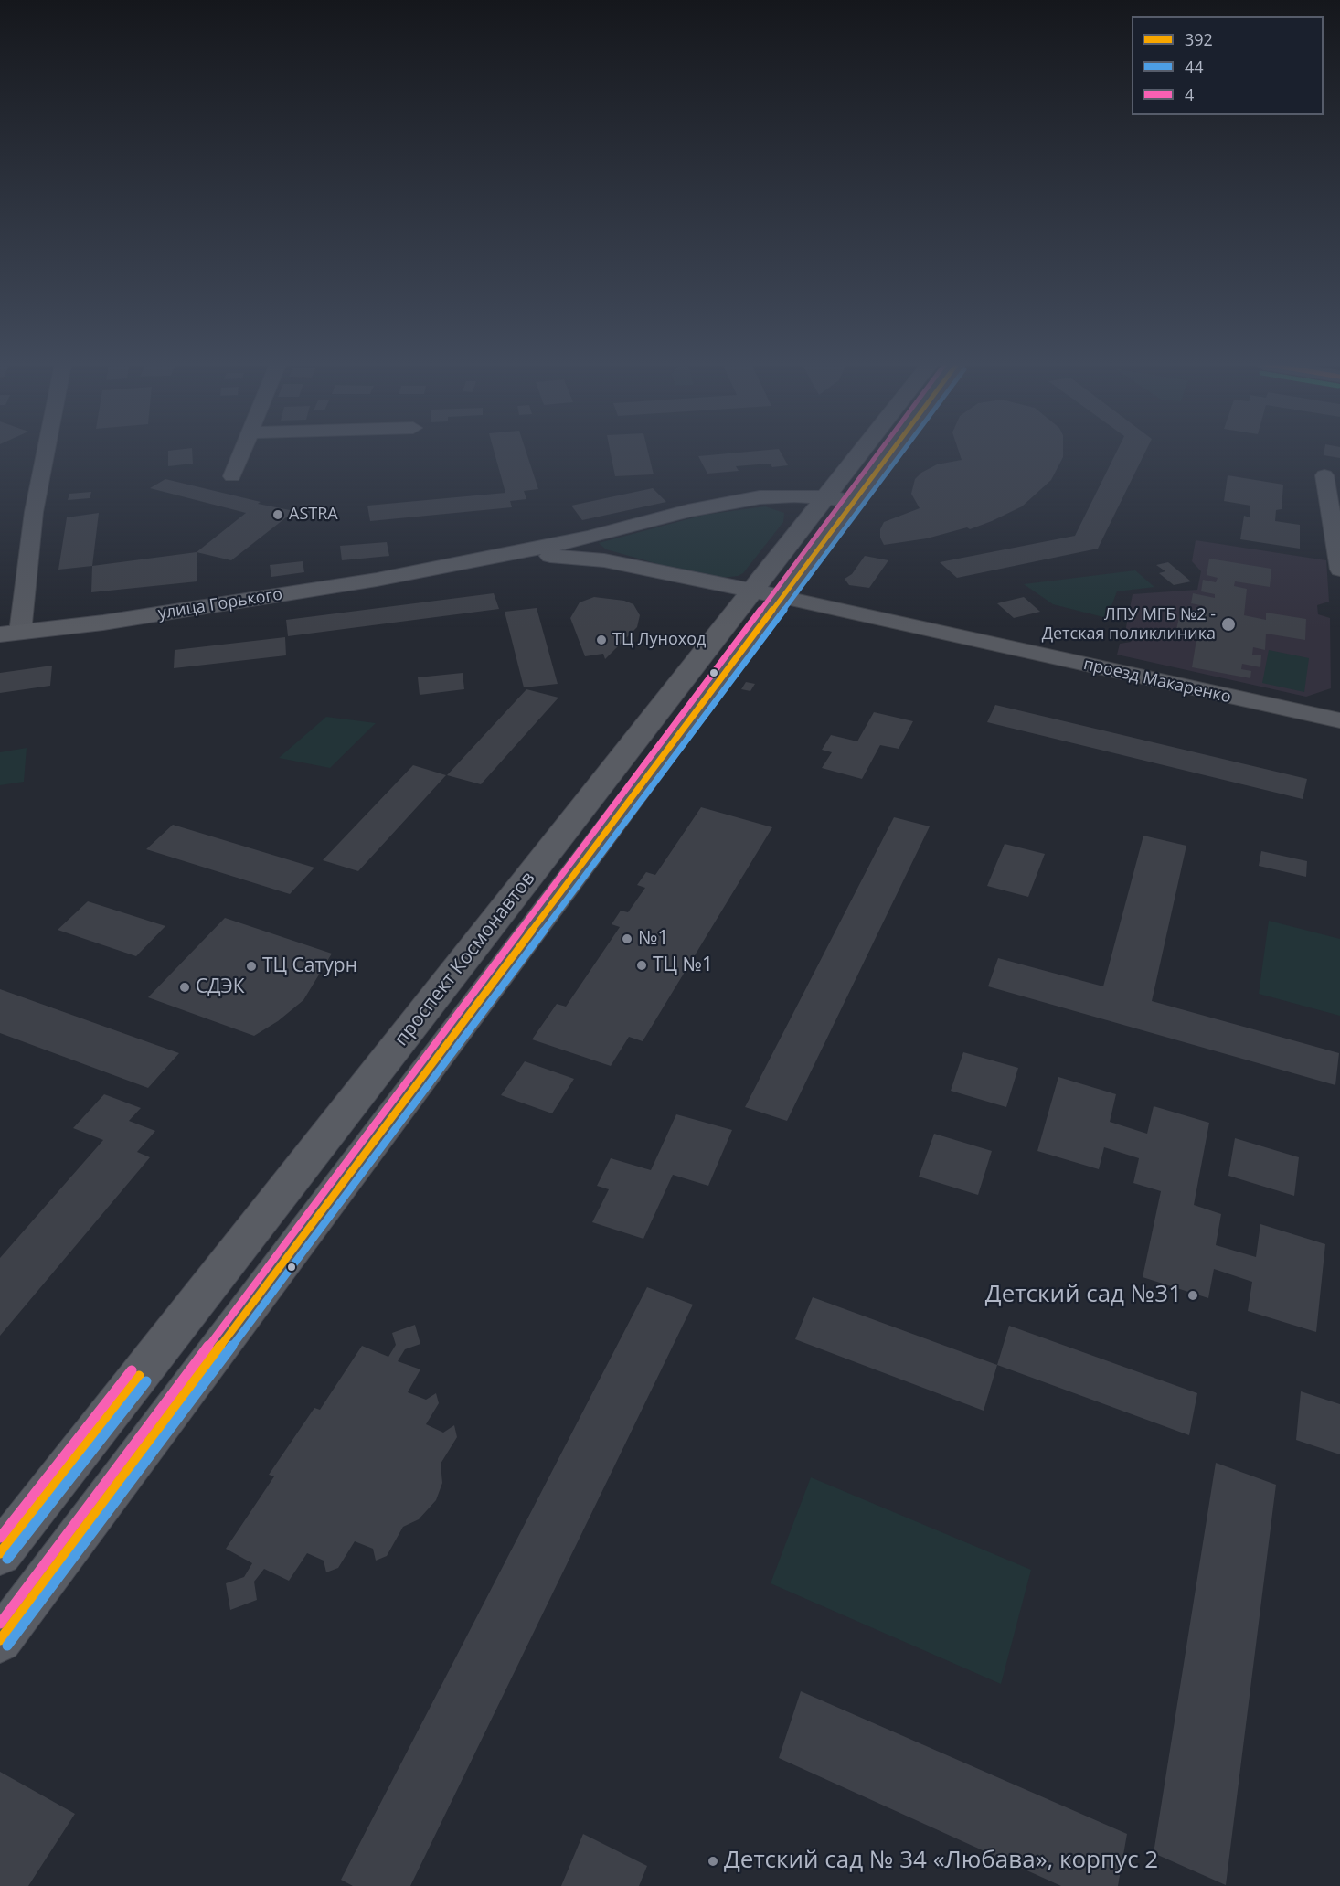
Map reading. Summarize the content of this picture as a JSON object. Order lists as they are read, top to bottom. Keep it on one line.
{"streets":{"main road":["улица Горького","проспект Космонавтов"],"street":["проезд Макаренко"]},"crossings":[["проезд Макаренко","проспект Космонавтов"]],"places":["ASTRA","ЛПУ МГБ №2 - Детская поликлиника","ТЦ Луноход","№1","ТЦ №1","ТЦ Сатурн","СДЭК","Детский сад №31","Детский сад № 34 «Любава», корпус 2"],"lines":["transit line 392","transit line 44","transit line 4"],"legend":["392","44","4"]}
